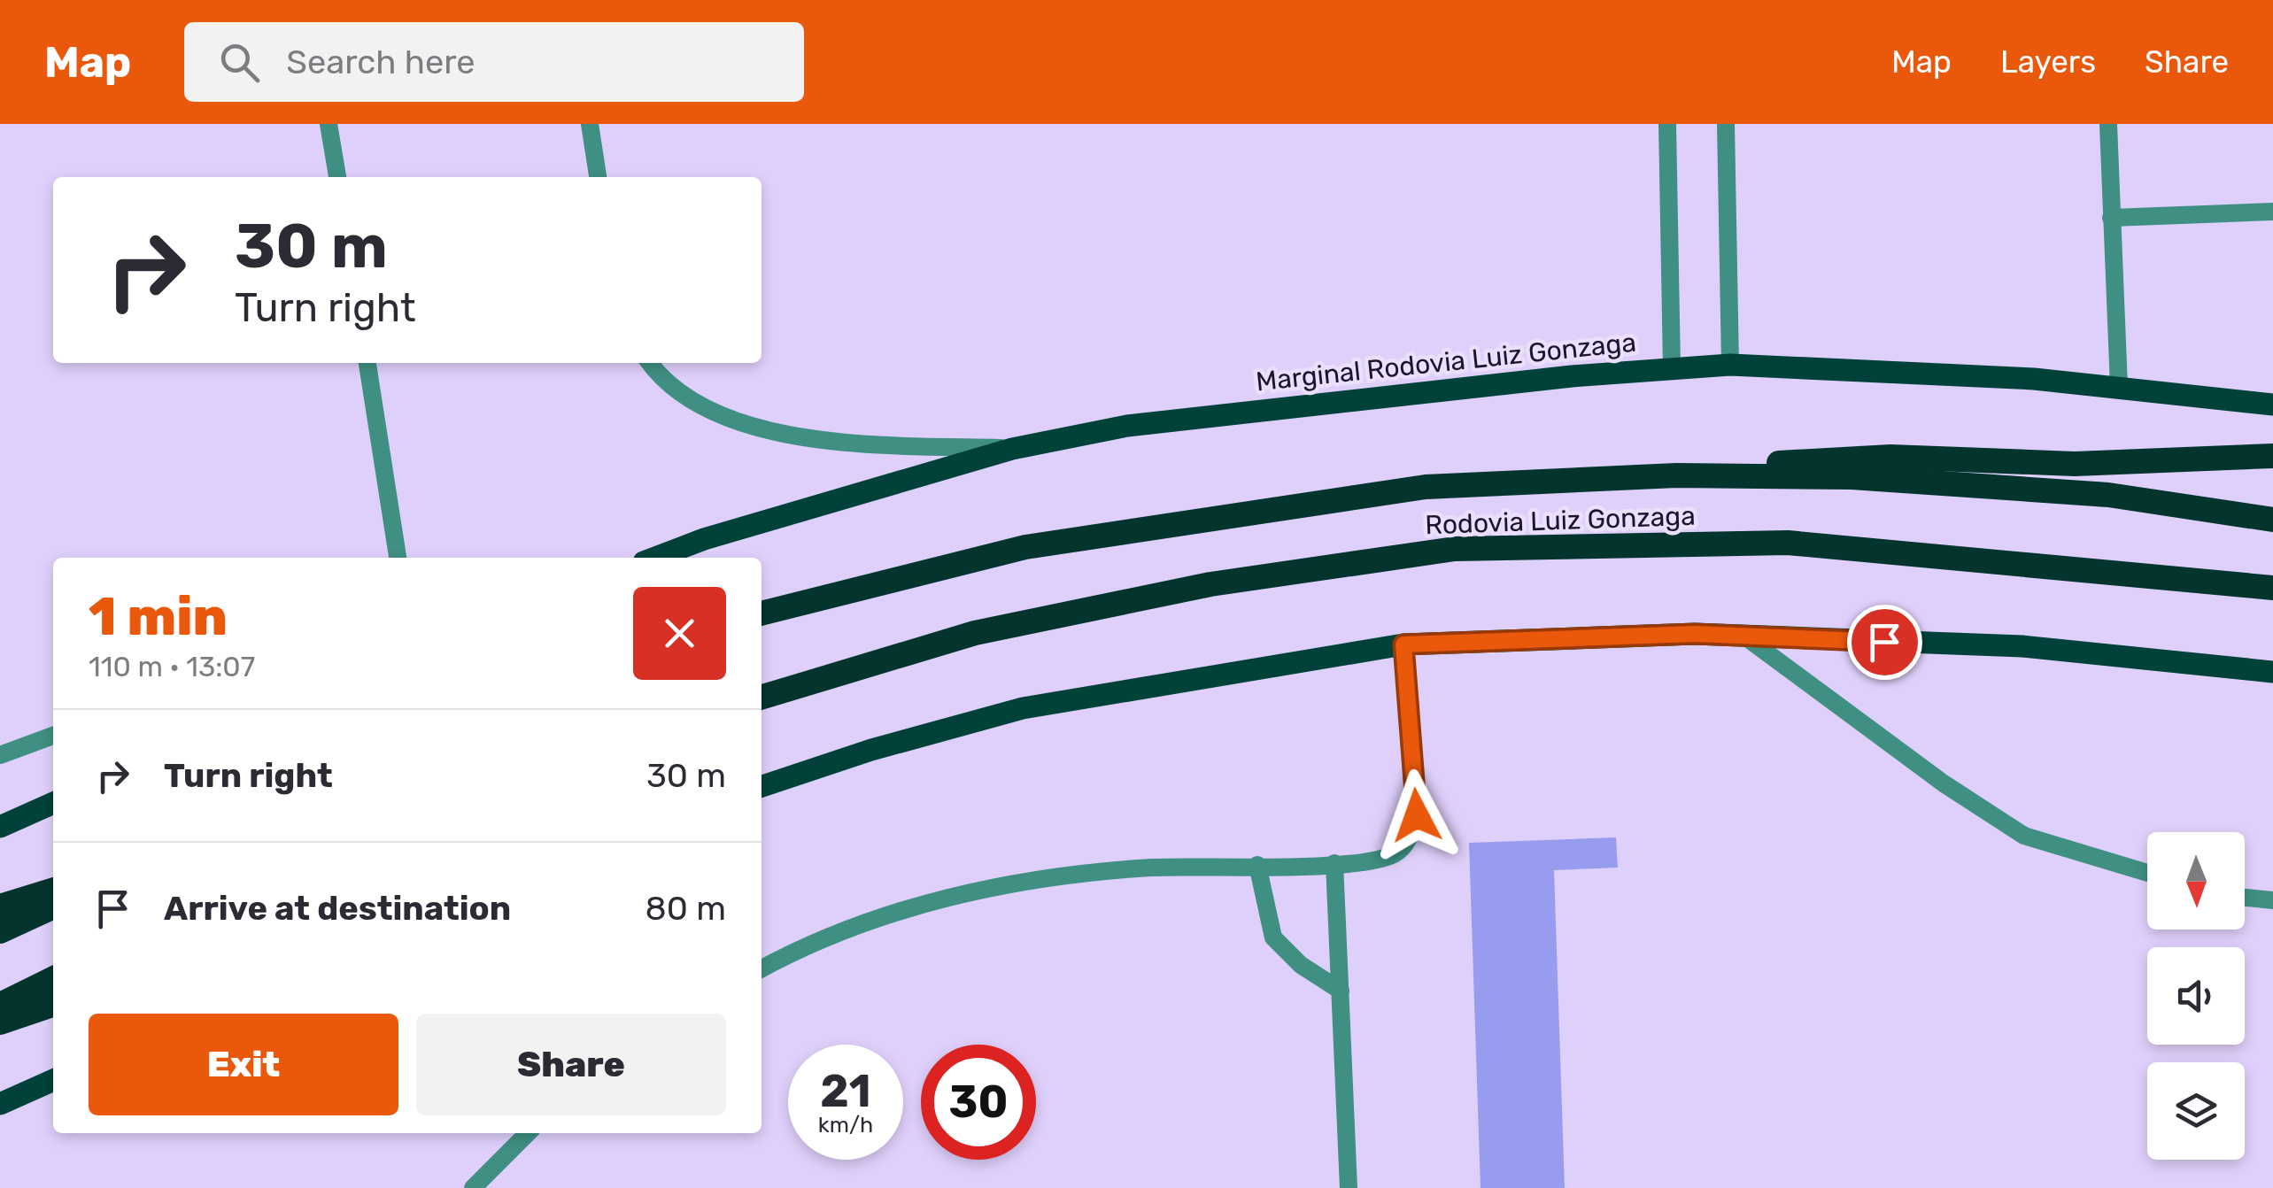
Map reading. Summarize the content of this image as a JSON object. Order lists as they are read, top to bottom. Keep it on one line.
{"streets":{"highway":["Rodovia Luiz Gonzaga"],"main road":["Marginal Rodovia Luiz Gonzaga"]},"north":"bottom","page":{"header":"Map","search":"Search here","nav":["Map","Layers","Share"],"turn":["30 m","Turn right"],"heading":["1 min","110 m · 13:07"],"list":[{"name":"Turn right","value":"30 m"},{"name":"Arrive at destination","value":"80 m"}],"buttons":["Exit","Share"],"speed":"21 km/h","limit":"30"}}
